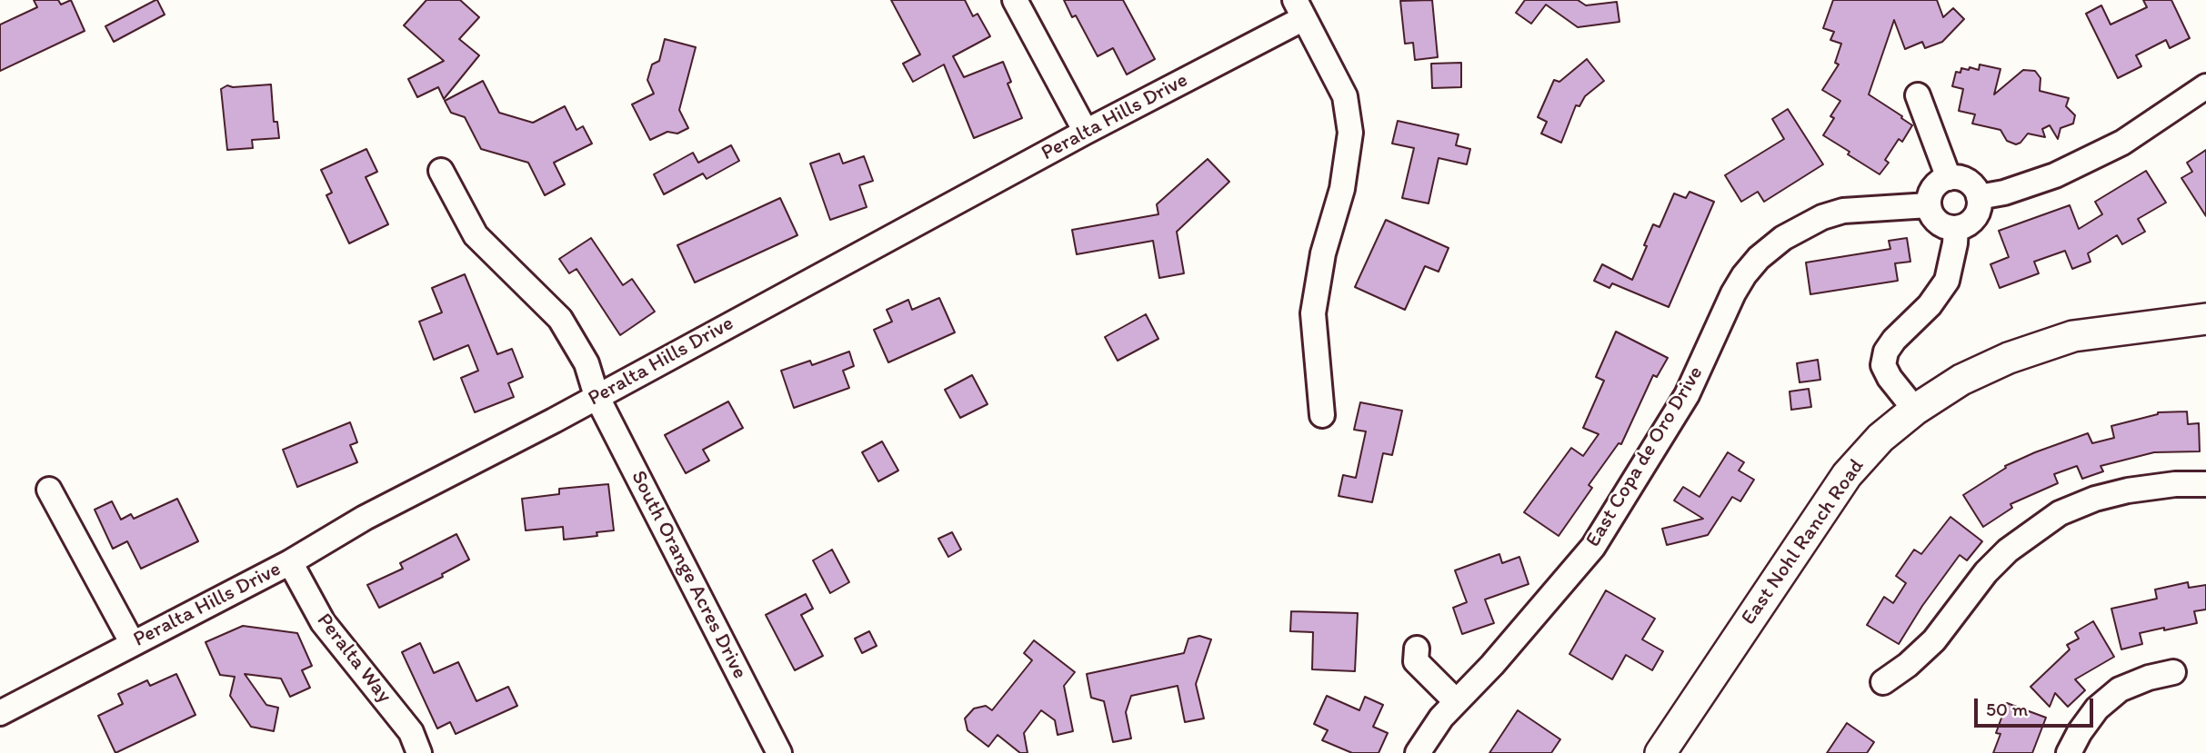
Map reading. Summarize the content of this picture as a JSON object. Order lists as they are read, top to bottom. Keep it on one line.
{"streets":{"main road":["East Nohl Ranch Road"],"street":["Peralta Hills Drive","East Copa de Oro Drive","South Orange Acres Drive","Peralta Way"]},"crossings":[["Peralta Hills Drive","South Orange Acres Drive"],["Peralta Hills Drive","Peralta Way"]],"scale_bar":"50 m"}
